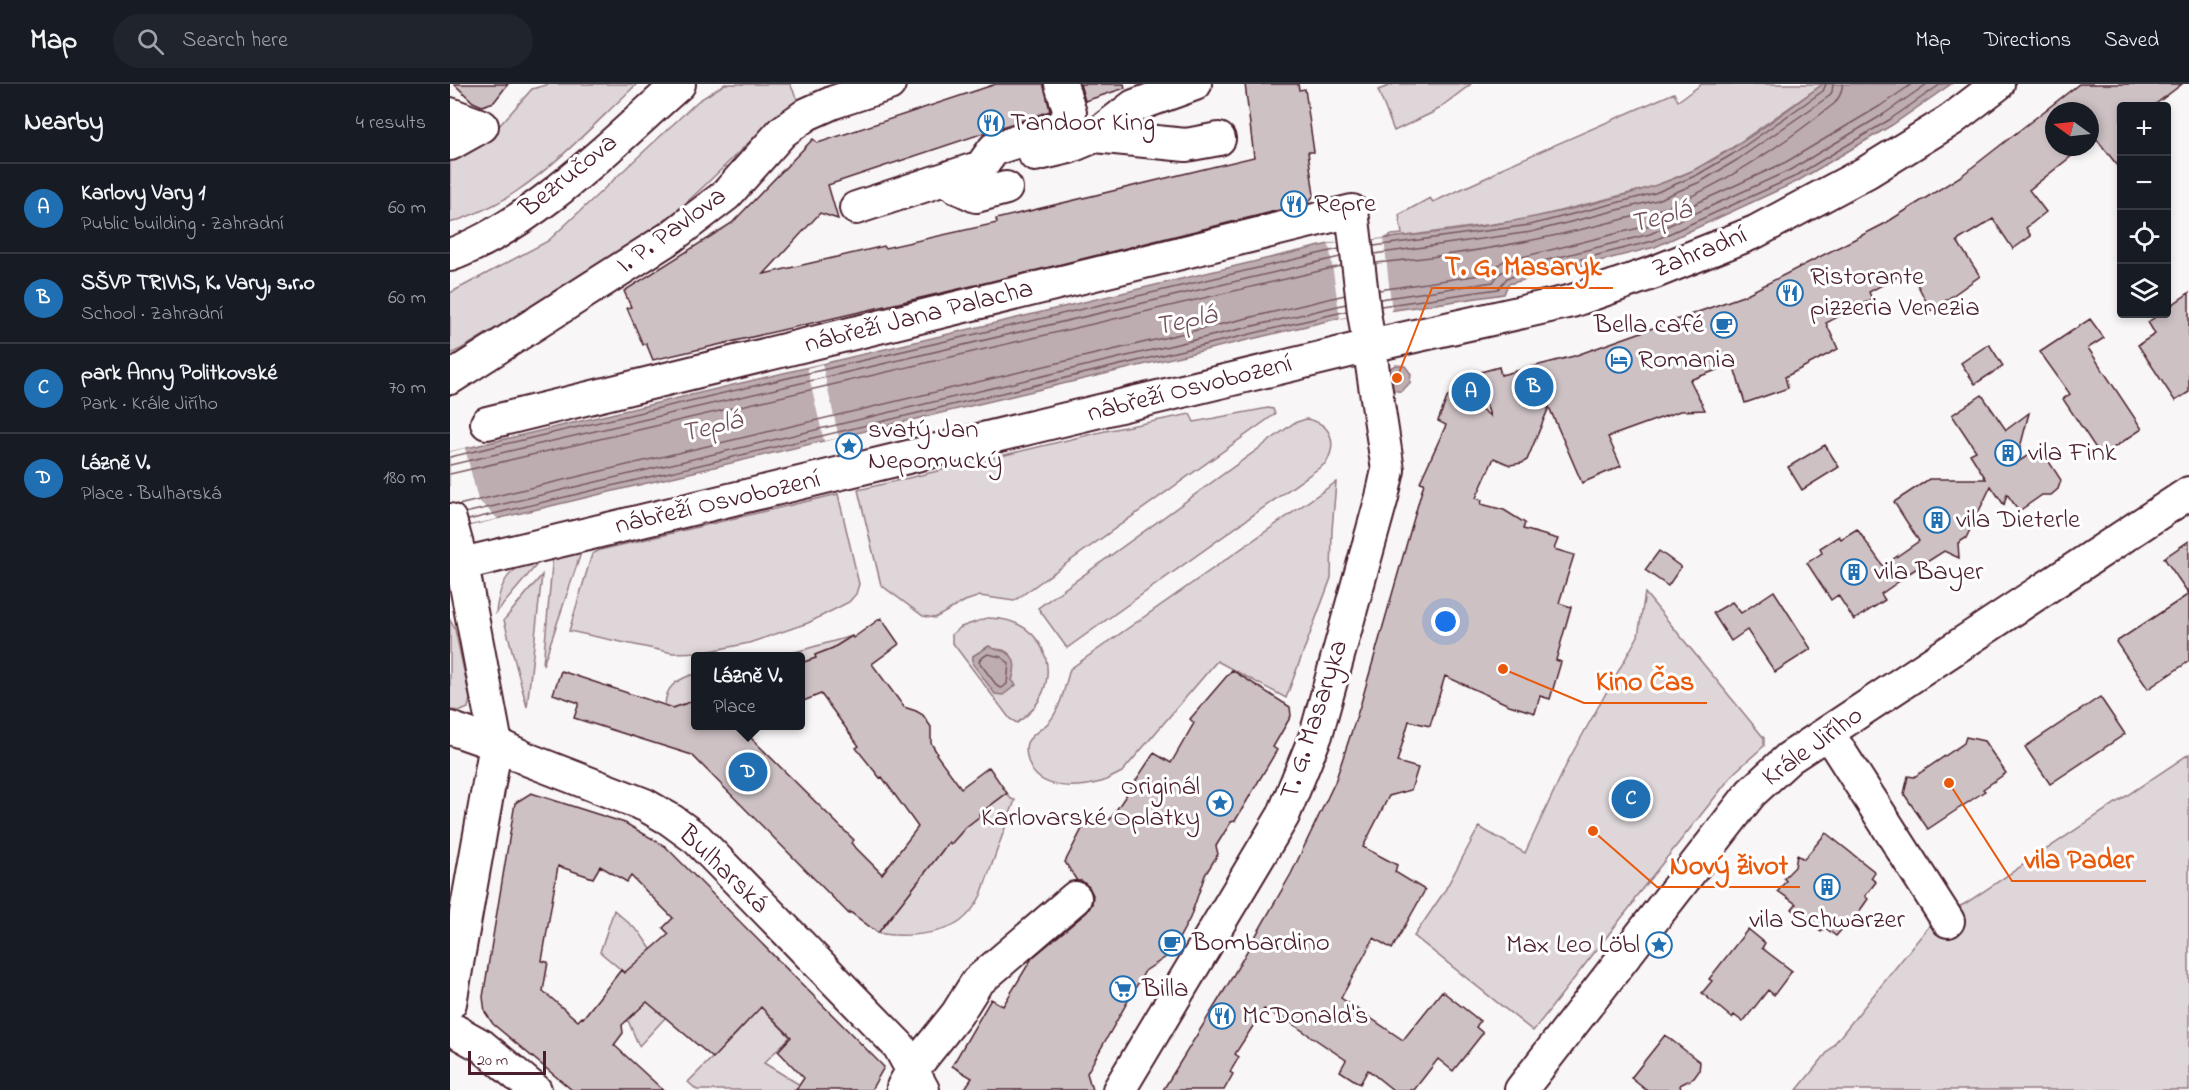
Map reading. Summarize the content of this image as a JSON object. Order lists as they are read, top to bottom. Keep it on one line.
{"streets":{"street":["Bezručova","I. P. Pavlova","Zahradní","nábřeží Jana Palacha","nábřeží Osvobození","T. G. Masaryka","Krále Jiřího","Bulharská"]},"crossings":[["Zahradní","nábřeží Osvobození"],["Zahradní","T. G. Masaryka"],["nábřeží Jana Palacha","T. G. Masaryka"],["nábřeží Osvobození","T. G. Masaryka"]],"water":["Teplá"],"places":{"restaurant":["Tandoor King","Repre","Ristorante pizzeria Venezia","McDonald's"],"cafe":["Bella café","Bombardino"],"hotel":["Romania"],"other":["T. G. Masaryk","Kino Čas","vila Pader","Nový život"],"place":["svatý Jan Nepomucký","Originál Karlovarské Oplatky","Max Leo Löbl"],"building":["vila Fink","vila Dieterle","vila Bayer","vila Schwarzer"],"supermarket":["Billa"]},"scale_bar":"20 m","north":"left","page":{"header":"Map","search":"Search here","nav":["Map","Directions","Saved"],"heading":["Nearby","4 results"],"map_buttons":["+","−"],"list":[{"mark":"A","name":"Karlovy Vary 1","note":"Public building · Zahradní","value":"60 m"},{"mark":"B","name":"SŠVP TRIVIS, K. Vary, s.r.o","note":"School · Zahradní","value":"60 m"},{"mark":"C","name":"park Anny Politkovské","note":"Park · Krále Jiřího","value":"70 m"},{"mark":"D","name":"Lázně V.","note":"Place · Bulharská","value":"180 m"}],"pins":["B","A","D","C"],"popup":["Lázně V.","Place"],"scale":"20 m"}}
